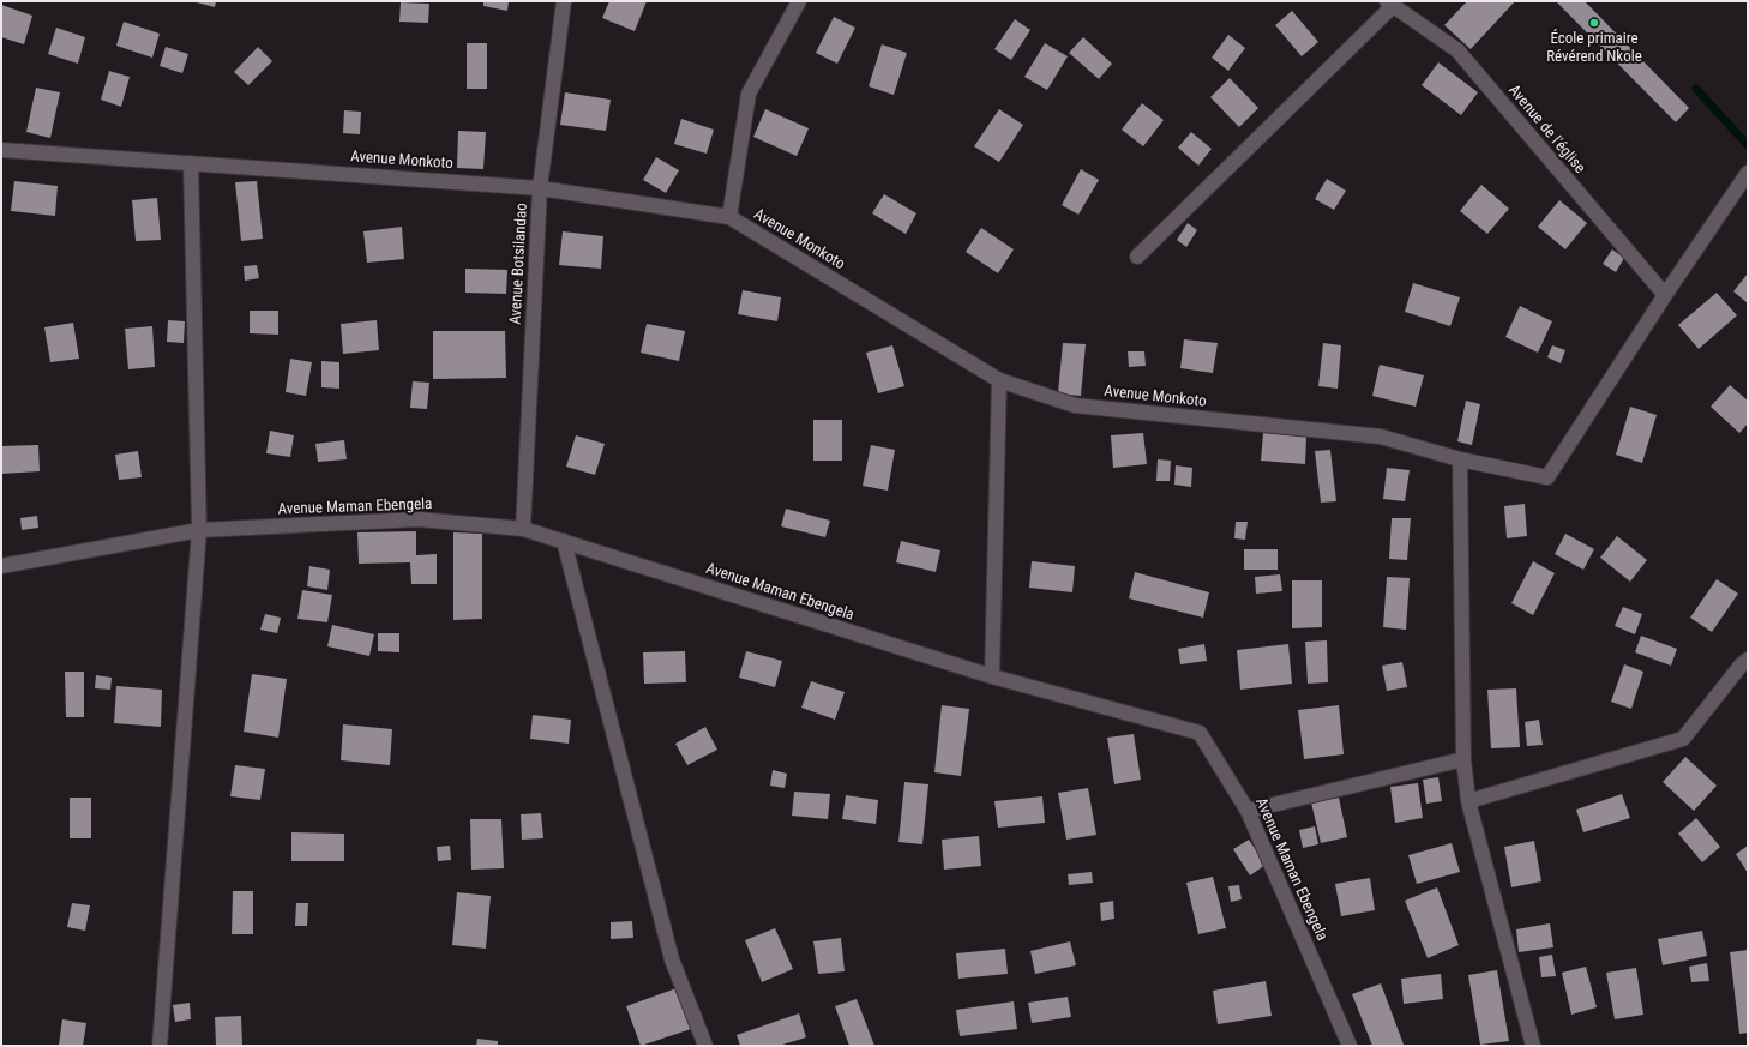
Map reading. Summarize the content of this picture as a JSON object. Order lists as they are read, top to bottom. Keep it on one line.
{"streets":{"street":["Avenue de l'église","Avenue Monkoto","Avenue Botsilandao","Avenue Maman Ebengela"]},"crossings":[["Avenue de l'église","Avenue Monkoto"],["Avenue Monkoto","Avenue Botsilandao"],["Avenue Botsilandao","Avenue Maman Ebengela"]],"places":["École primaire Révérend Nkole"]}
